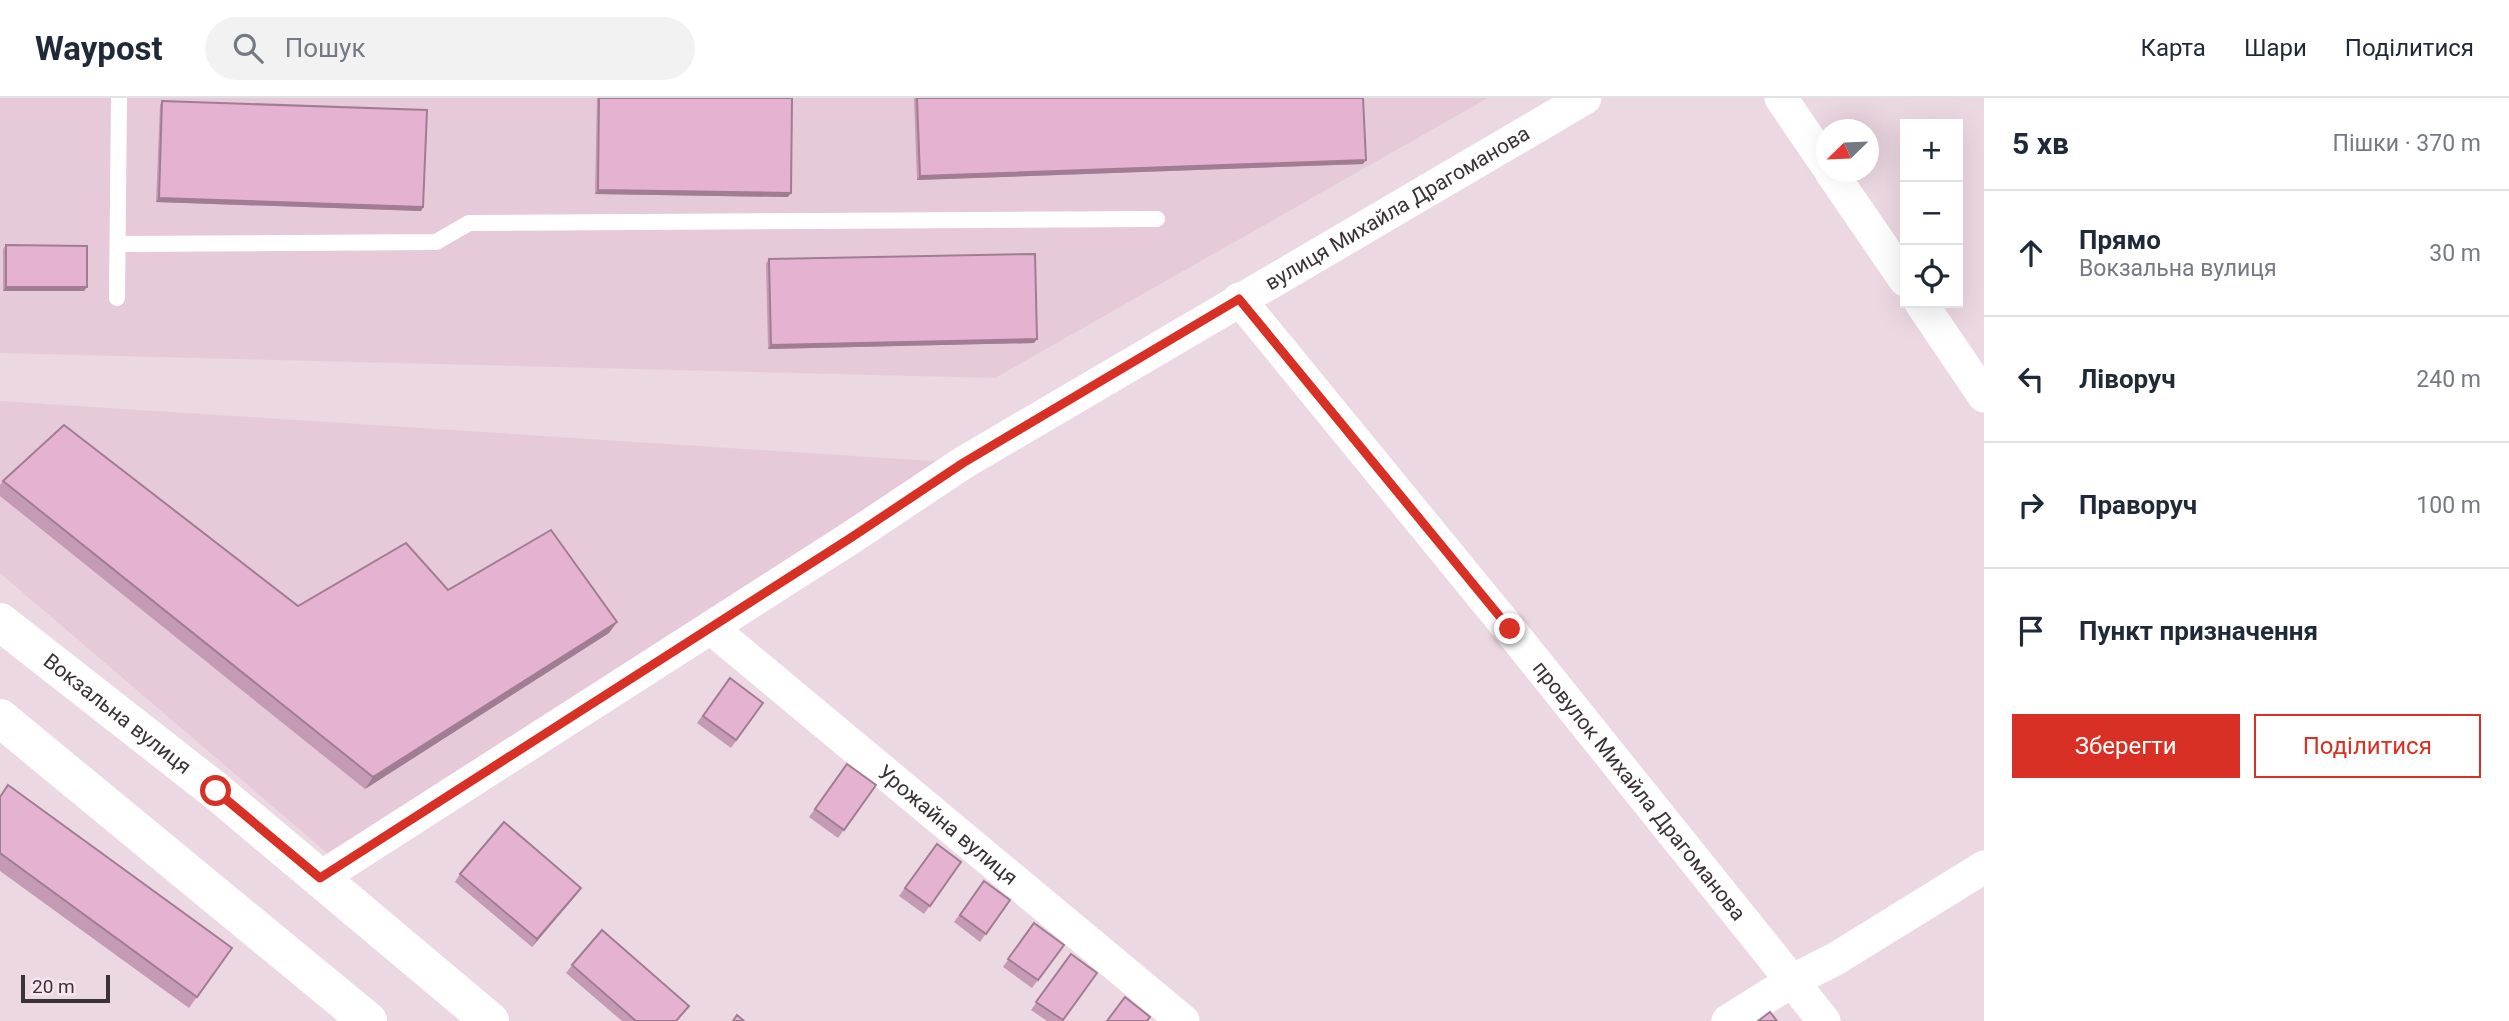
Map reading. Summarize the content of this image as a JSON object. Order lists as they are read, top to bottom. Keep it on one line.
{"streets":{"street":["вулиця Михайла Драгоманова","Вокзальна вулиця","провулок Михайла Драгоманова","Урожайна вулиця"]},"crossings":[["вулиця Михайла Драгоманова","Вокзальна вулиця"],["вулиця Михайла Драгоманова","провулок Михайла Драгоманова"],["вулиця Михайла Драгоманова","Урожайна вулиця"]],"scale_bar":"20 m","north":"bottom left","page":{"header":"Waypost","search":"Пошук","nav":["Карта","Шари","Поділитися"],"heading":["5 хв","Пішки · 370 m"],"map_buttons":["+","−"],"list":[["Прямо","Вокзальна вулиця","30 m"],["Ліворуч","240 m"],["Праворуч","100 m"],"Пункт призначення"],"buttons":["Зберегти","Поділитися"],"scale":"20 m"}}
